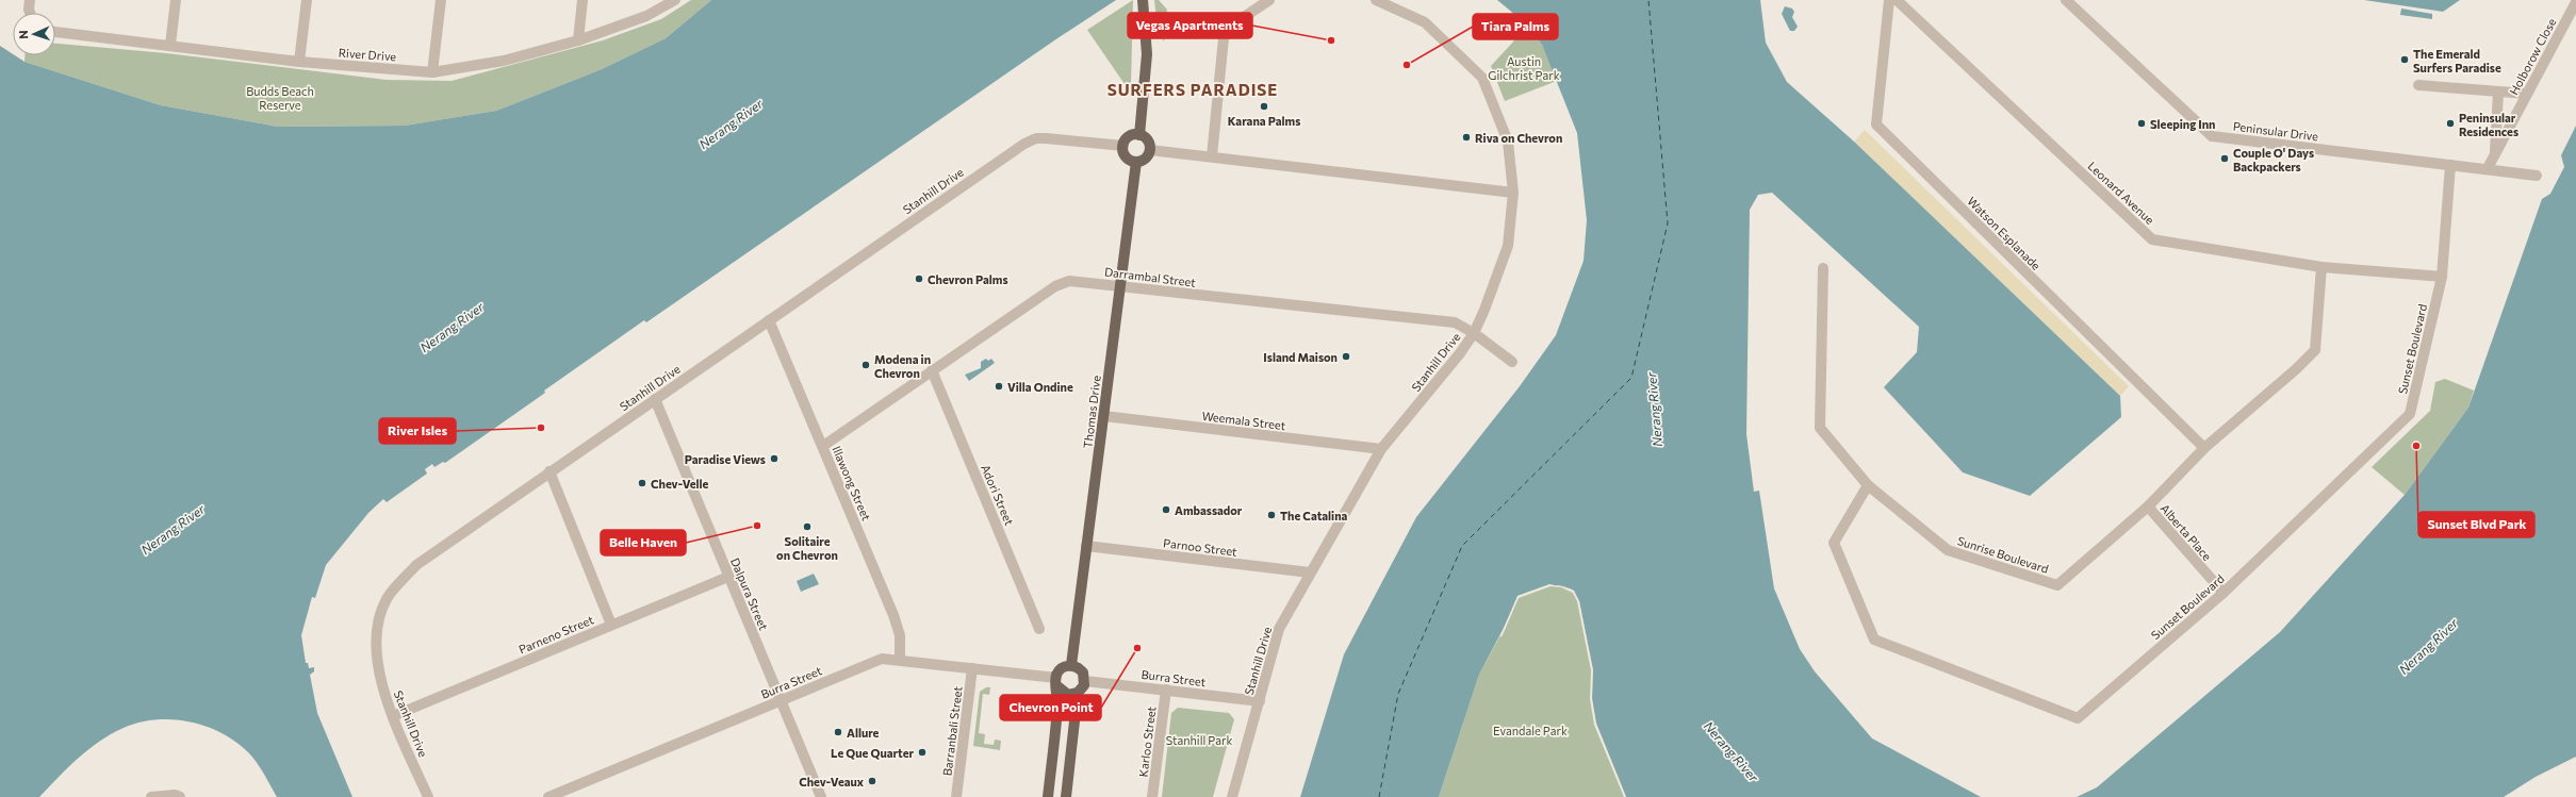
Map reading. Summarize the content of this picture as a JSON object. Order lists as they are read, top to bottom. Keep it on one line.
{"streets":{"main road":["Thomas Drive"],"street":["River Drive","Holborow Close","Peninsular Drive","Stanhill Drive","Leonard Avenue","Watson Esplanade","Darrambal Street","Sunset Boulevard","Weemala Street","Illawong Street","Adori Street","Alberta Place","Parnoo Street","Sunrise Boulevard","Dalpura Street","Parneno Street","Burra Street","Barranbali Street","Karloo Street"]},"crossings":[["Holborow Close","Peninsular Drive"],["Peninsular Drive","Sunset Boulevard"],["Stanhill Drive","Darrambal Street"],["Stanhill Drive","Thomas Drive"],["Stanhill Drive","Weemala Street"],["Stanhill Drive","Illawong Street"],["Stanhill Drive","Parnoo Street"],["Stanhill Drive","Dalpura Street"],["Stanhill Drive","Parneno Street"],["Stanhill Drive","Burra Street"],["Leonard Avenue","Sunset Boulevard"],["Leonard Avenue","Sunrise Boulevard"],["Watson Esplanade","Sunrise Boulevard"],["Darrambal Street","Thomas Drive"],["Darrambal Street","Illawong Street"],["Darrambal Street","Adori Street"],["Sunset Boulevard","Alberta Place"],["Sunset Boulevard","Sunrise Boulevard"],["Thomas Drive","Weemala Street"],["Thomas Drive","Parnoo Street"],["Thomas Drive","Burra Street"],["Illawong Street","Burra Street"],["Alberta Place","Sunrise Boulevard"],["Dalpura Street","Parneno Street"],["Dalpura Street","Burra Street"],["Burra Street","Barranbali Street"],["Burra Street","Karloo Street"]],"districts":["SURFERS PARADISE"],"water":["Nerang River"],"parks":["Austin Gilchrist Park","Budds Beach Reserve","Evandale Park","Stanhill Park"],"places":["Vegas Apartments","The Emerald Surfers Paradise","Tiara Palms","Karana Palms","Sleeping Inn","Peninsular Residences","Riva on Chevron","Couple O' Days Backpackers","Chevron Palms","Island Maison","Modena in Chevron","Villa Ondine","River Isles","Sunset Blvd Park","Paradise Views","Chev-Velle","Ambassador","The Catalina","Belle Haven","Solitaire on Chevron","Chevron Point","Allure","Le Que Quarter","Chev-Veaux"],"north":"left"}
